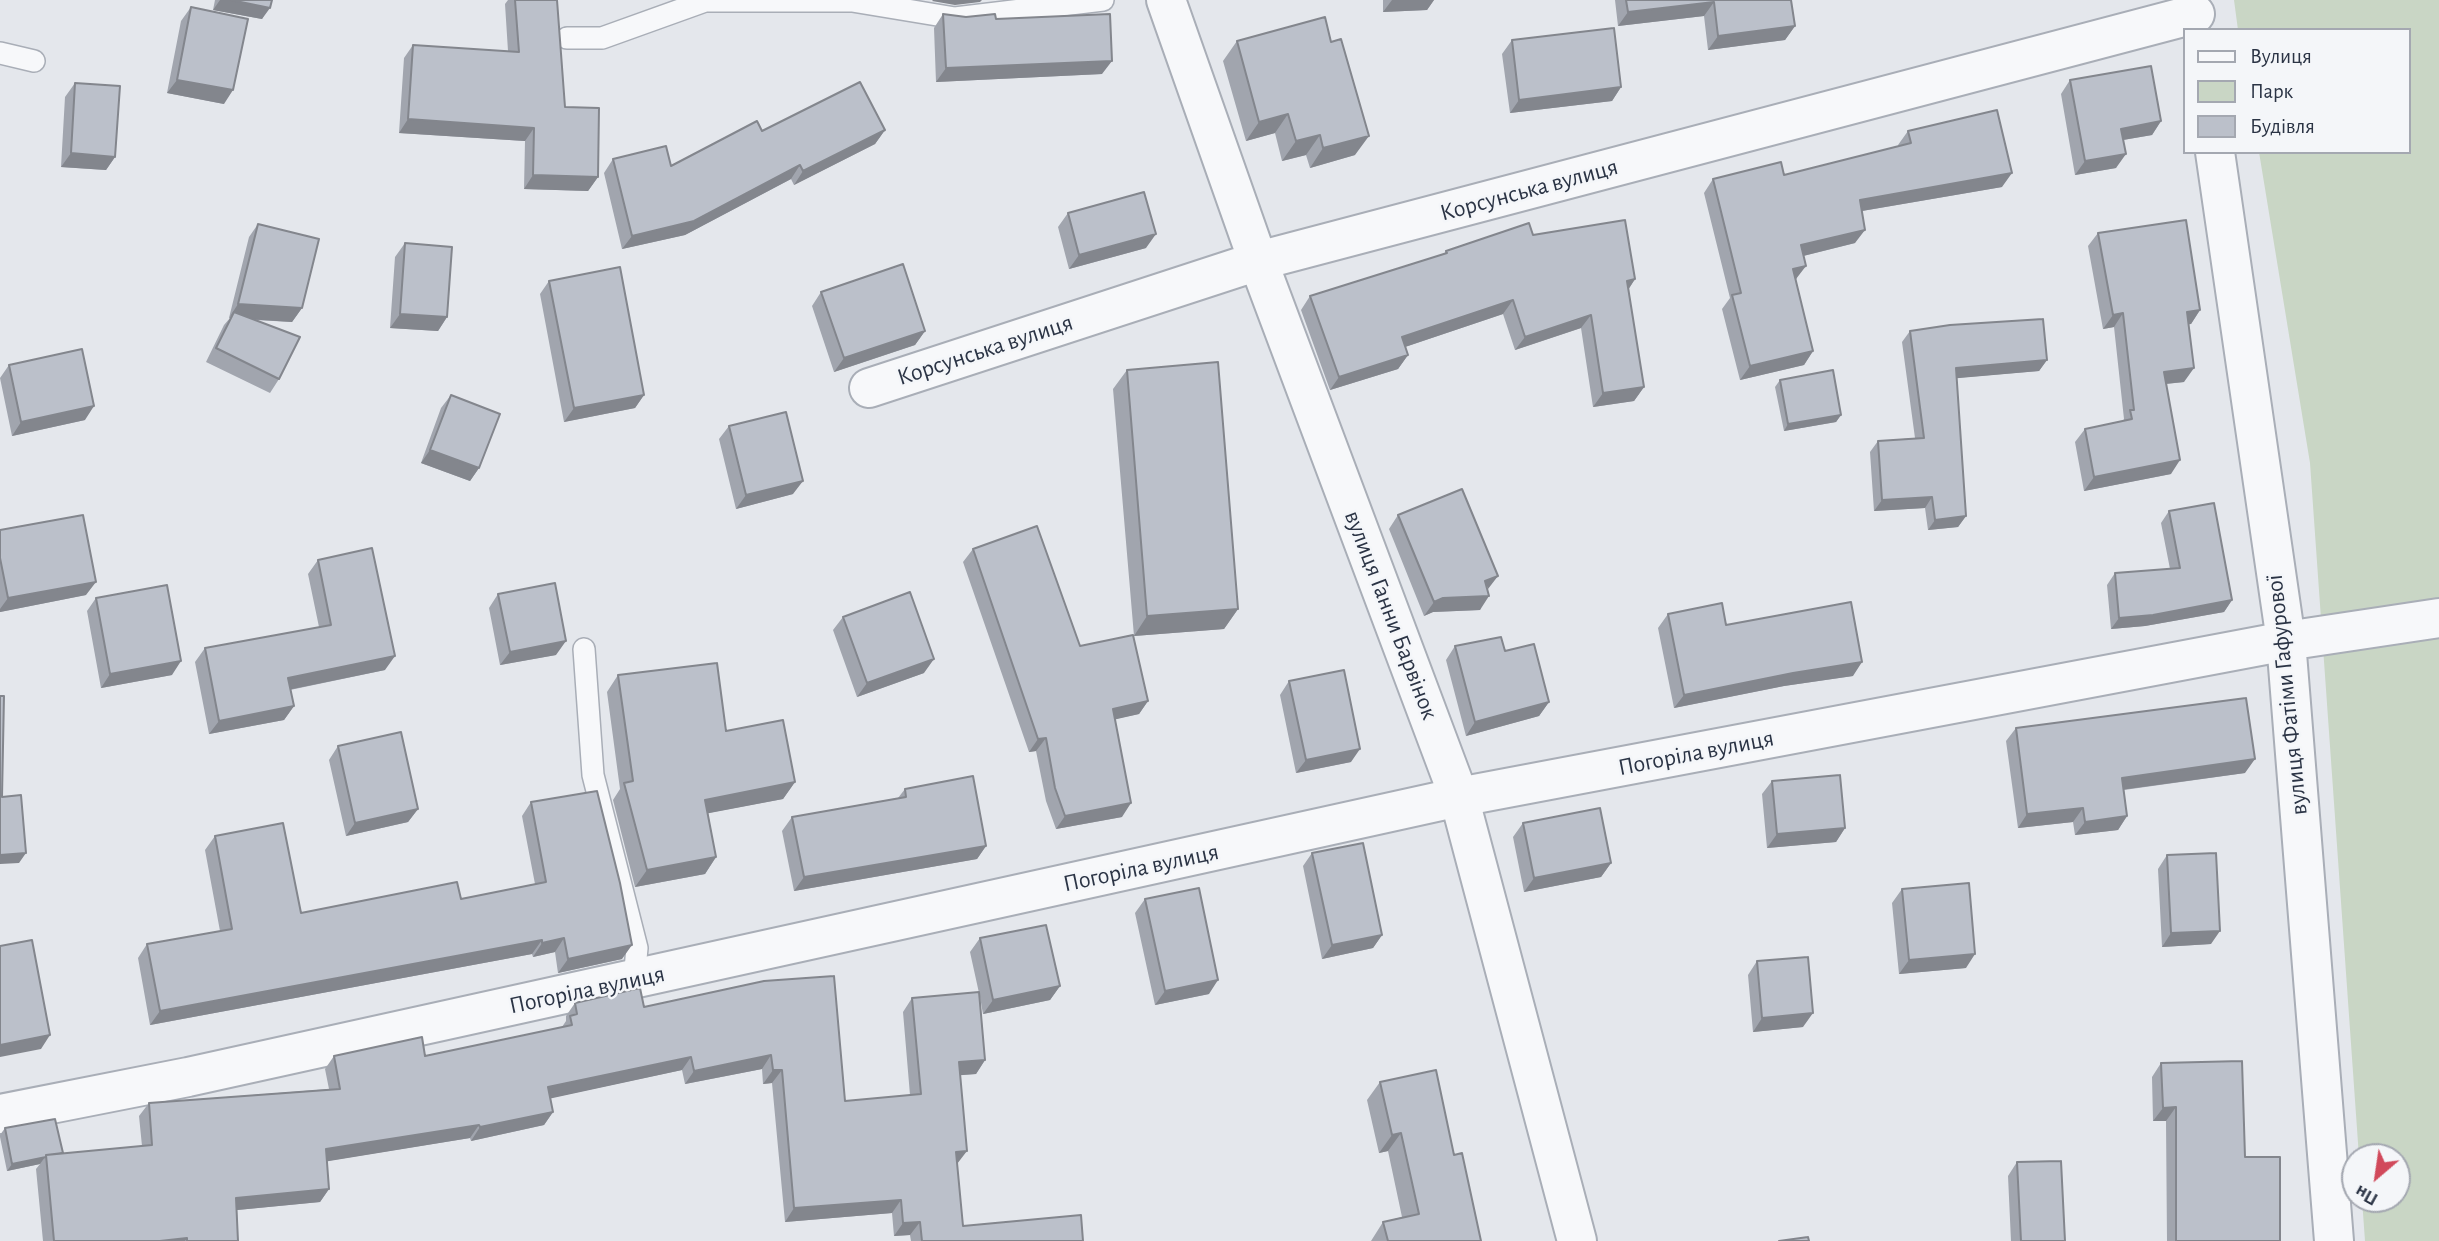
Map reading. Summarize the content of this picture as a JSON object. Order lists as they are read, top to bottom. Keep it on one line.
{"streets":{"street":["Корсунська вулиця","вулиця Ганни Барвінок","вулиця Фатіми Гафурової","Погоріла вулиця"]},"crossings":[["Корсунська вулиця","вулиця Ганни Барвінок"],["вулиця Ганни Барвінок","Погоріла вулиця"],["вулиця Фатіми Гафурової","Погоріла вулиця"]],"legend":["Вулиця","Парк","Будівля"],"north":"bottom left"}
